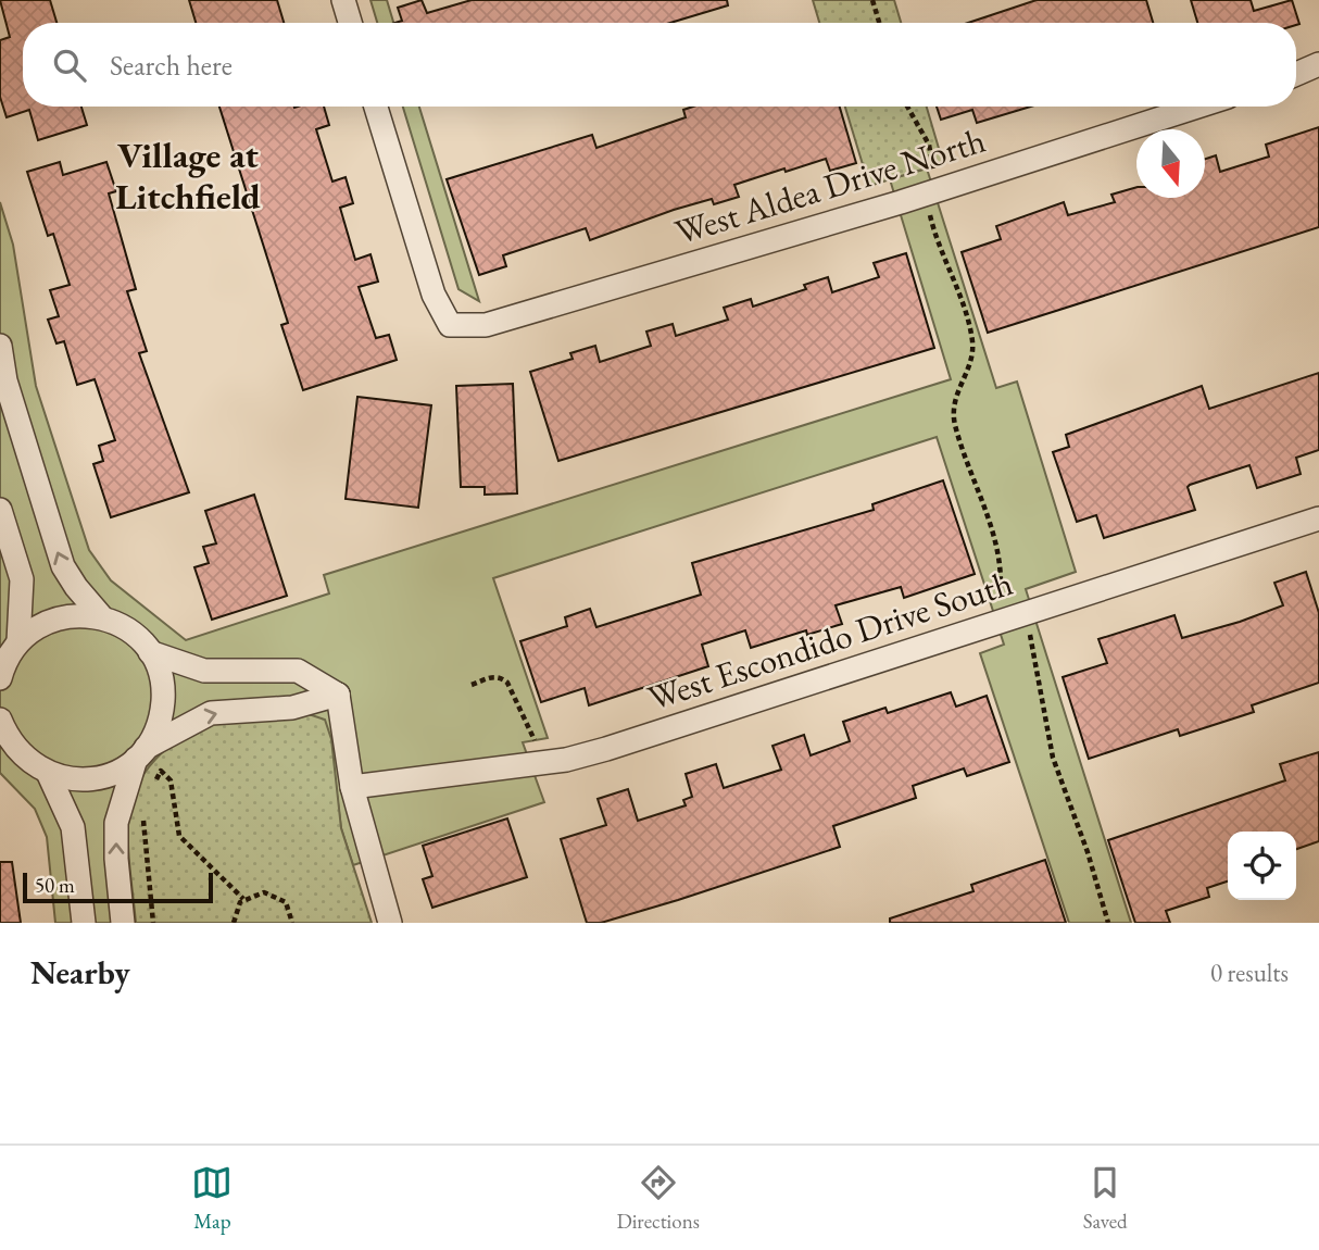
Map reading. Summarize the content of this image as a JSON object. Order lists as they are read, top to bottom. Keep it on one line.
{"streets":{"street":["West Aldea Drive North","West Escondido Drive South"]},"districts":["Village at Litchfield"],"scale_bar":"50 m","north":"bottom","page":{"search":"Search here","scale":"50 m","heading":["Nearby","0 results"],"nav":["Map","Directions","Saved"]}}
